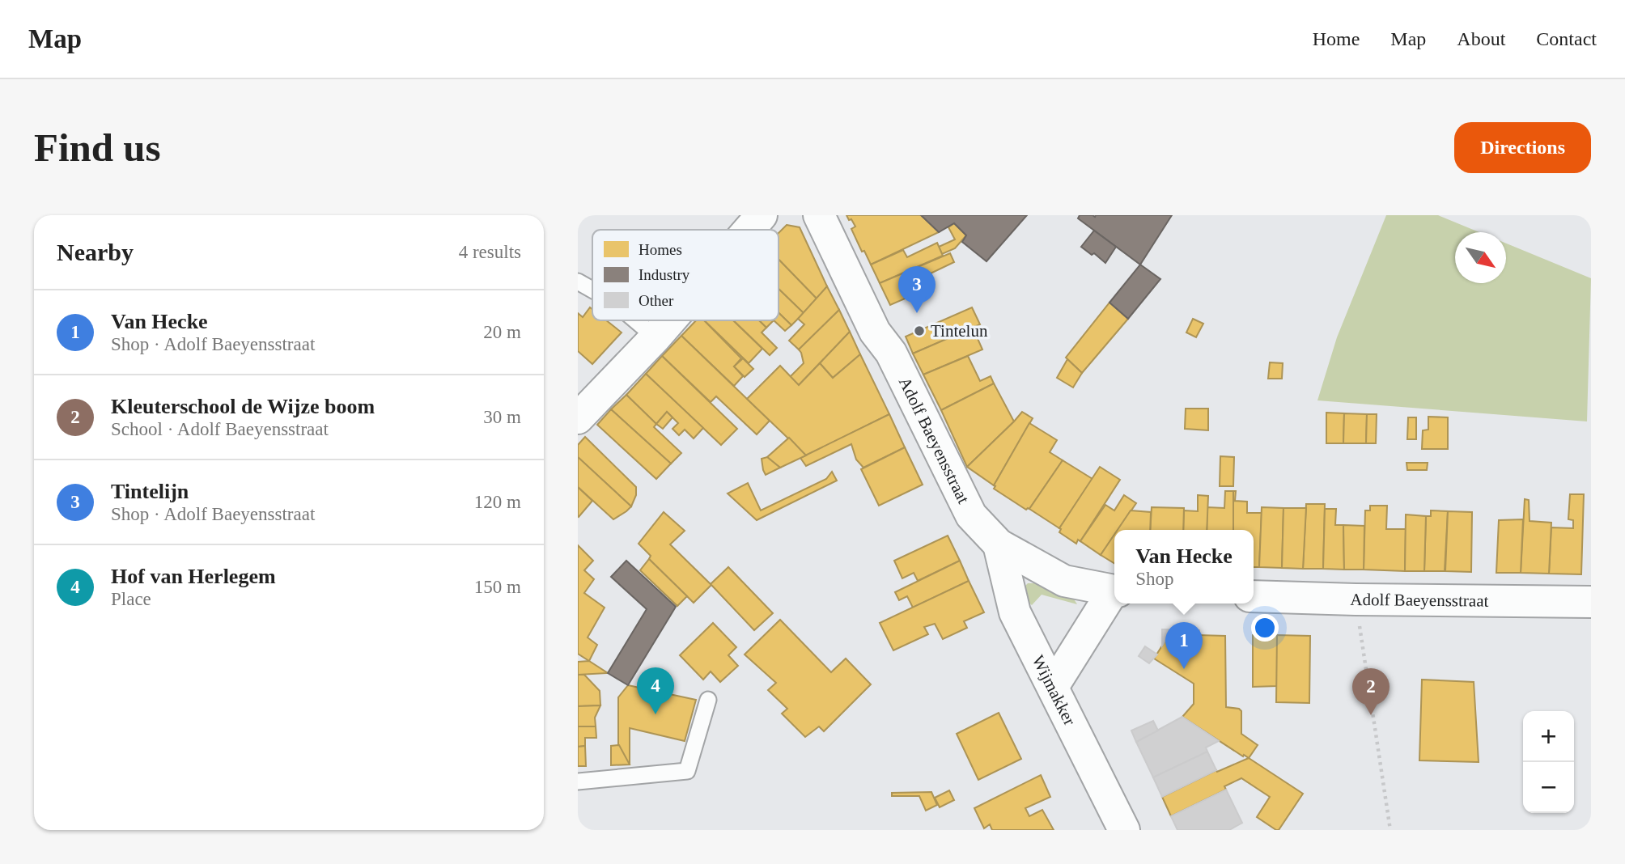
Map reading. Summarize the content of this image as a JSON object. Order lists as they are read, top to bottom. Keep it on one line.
{"streets":{"street":["Adolf Baeyensstraat","Wijmakker"]},"crossings":[["Adolf Baeyensstraat","Wijmakker"]],"places":["Tintelun"],"legend":["Homes","Industry","Other"],"north":"bottom right","page":{"header":"Map","nav":["Home","Map","About","Contact"],"buttons":"Directions","title":"Find us","heading":["Nearby","4 results"],"pins":["3","1","4","2"],"list":[{"mark":"1","name":"Van Hecke","note":"Shop · Adolf Baeyensstraat","value":"20 m"},{"mark":"2","name":"Kleuterschool de Wijze boom","note":"School · Adolf Baeyensstraat","value":"30 m"},{"mark":"3","name":"Tintelijn","note":"Shop · Adolf Baeyensstraat","value":"120 m"},{"mark":"4","name":"Hof van Herlegem","note":"Place","value":"150 m"}],"popup":["Van Hecke","Shop"],"map_buttons":["+","−"]}}
